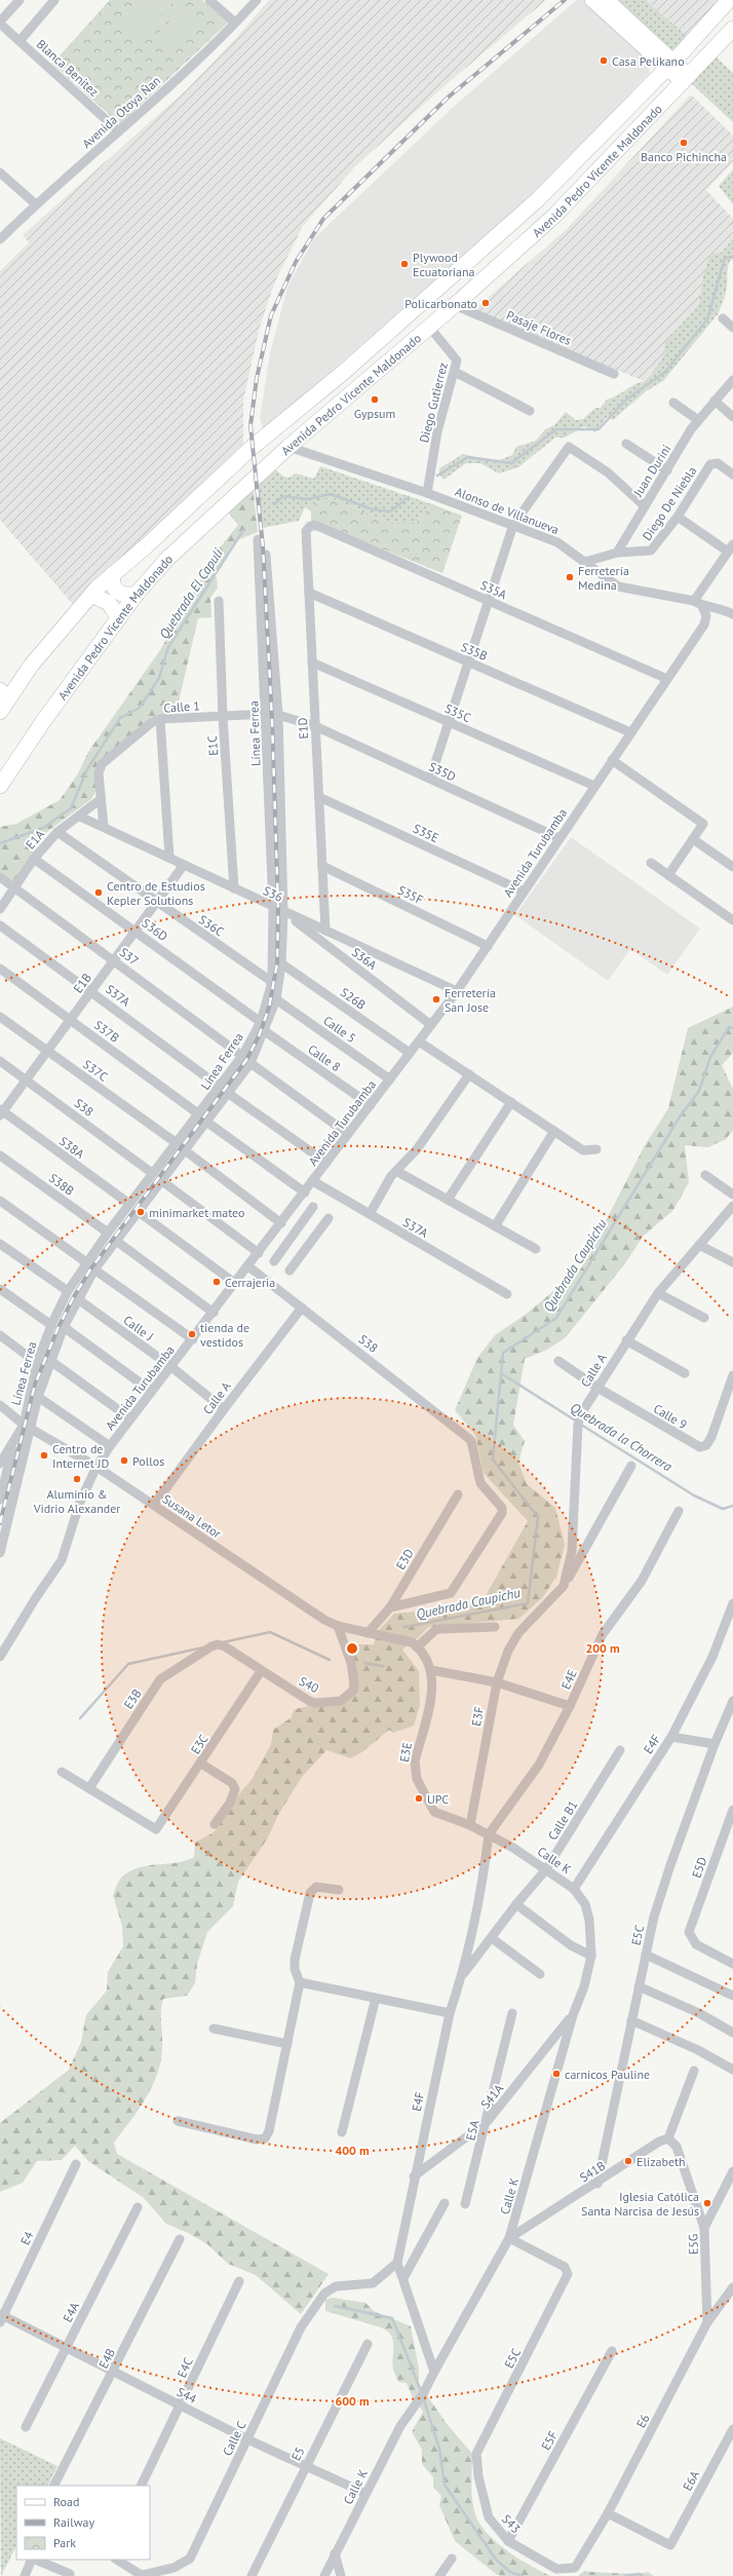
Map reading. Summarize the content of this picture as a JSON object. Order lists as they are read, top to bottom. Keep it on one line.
{"streets":{"main road":["Avenida Pedro Vicente Maldonado"],"street":["Blanca Benitez","Avenida Otoya Ñan","Pasaje Flores","Diego Gutierrez","Juan Durini","Diego De Niebla","Alonso de Villanueva","S35A","S35B","Calle 1","S35C","E1D","Línea Ferrea","E1C","S35D","S35E","E1A","Avenida Turubamba","S36","S35F","S36C","S36D","S37","S36A","E1B","S37A","S26B","Calle 5","S37B","Calle 8","S37C","S38","S38A","S38B","Calle J","Calle A","Calle 9","Susana Letor","E3D","E4E","S40","E3B","E3F","E3C","E4F","E3E","Calle B1","Calle K","E5D","E5C","S41A","E5A","S41B","E4","E5G","E4A","E4B","E4C","S44","E6","Calle C","E5F","E5","E6A","S43"]},"crossings":[["Blanca Benitez","Avenida Otoya Ñan"],["Avenida Pedro Vicente Maldonado","Pasaje Flores"],["Avenida Pedro Vicente Maldonado","Diego Gutierrez"],["Avenida Pedro Vicente Maldonado","Alonso de Villanueva"],["Diego Gutierrez","Alonso de Villanueva"],["Juan Durini","Diego De Niebla"],["Alonso de Villanueva","Avenida Turubamba"],["S35A","E1D"],["S35A","Avenida Turubamba"],["S35B","E1D"],["S35B","Avenida Turubamba"],["Calle 1","E1D"],["Calle 1","Línea Ferrea"],["Calle 1","E1C"],["Calle 1","S35D"],["Calle 1","E1A"],["Calle 1","S36"],["S35C","E1D"],["S35C","Avenida Turubamba"],["E1D","S35D"],["E1D","S35E"],["E1D","S36"],["E1D","S35F"],["Línea Ferrea","S36"],["Línea Ferrea","S36C"],["Línea Ferrea","S36D"],["Línea Ferrea","S37"],["Línea Ferrea","S36A"],["Línea Ferrea","S37A"],["Línea Ferrea","S26B"],["Línea Ferrea","Calle 5"],["Línea Ferrea","S37B"],["Línea Ferrea","Calle 8"],["Línea Ferrea","S37C"],["Línea Ferrea","S38"],["Línea Ferrea","S38A"],["Línea Ferrea","S38B"],["Línea Ferrea","Calle J"],["Línea Ferrea","Susana Letor"],["E1C","S36"],["S35D","Avenida Turubamba"],["S35E","Avenida Turubamba"],["E1A","S36"],["E1A","S36C"],["E1A","S36D"],["E1A","S37"],["Avenida Turubamba","S36"],["Avenida Turubamba","S35F"],["Avenida Turubamba","S36A"],["Avenida Turubamba","S37A"],["Avenida Turubamba","S26B"],["Avenida Turubamba","Calle 5"],["Avenida Turubamba","Calle 8"],["Avenida Turubamba","S38"],["Avenida Turubamba","Calle J"],["Avenida Turubamba","Susana Letor"],["S36","S36A"],["S36","E1B"],["S36C","E1B"],["S36D","E1B"],["S37","E1B"],["E1B","S37A"],["E1B","S37B"],["E1B","S37C"],["E1B","S38"],["E1B","S38A"],["S38","Calle A"],["S38","E3D"],["Calle J","Calle A"],["Calle A","Calle 9"],["Calle A","Susana Letor"],["Calle A","E3F"],["Susana Letor","E3D"],["Susana Letor","S40"],["Susana Letor","E3E"],["E4E","E4F"],["E4E","E3E"],["E4E","Calle K"],["S40","E3B"],["S40","E3C"],["E3B","E3C"],["E3F","E3E"],["E4F","E3E"],["E4F","Calle B1"],["E4F","Calle K"],["E4F","S41A"],["E4F","Calle C"],["E3E","Calle K"],["Calle B1","Calle K"],["Calle K","E5C"],["Calle K","S41A"],["Calle K","S41B"],["Calle K","S44"],["E5C","S41B"],["E5C","S43"],["S41A","E5A"],["E4","S44"],["E5G","E6"],["E4A","S44"],["E4B","S44"],["E4C","S44"],["S44","Calle C"],["S44","E5"],["E6","E6A"],["E6","S43"],["E5F","S43"]],"water":["Quebrada El Capuli","Quebrada Caupichu","Quebrada la Chorrera"],"places":["Casa Pelikano","Banco Pichincha","Plywood Ecuatoriana","Policarbonato","Gypsum","Ferretería Medina","Centro de Estudios Kepler Solutions","Ferretería San Jose","minimarket mateo","Cerrajeria","tienda de vestidos","Centro de Internet JD","Pollos","Aluminio & Vidrio Alexander","UPC","carnicos Pauline","Elizabeth","Iglesia Católica Santa Narcisa de Jesús"],"legend":["Road","Railway","Park"],"rings":["200 m","400 m","600 m"]}
